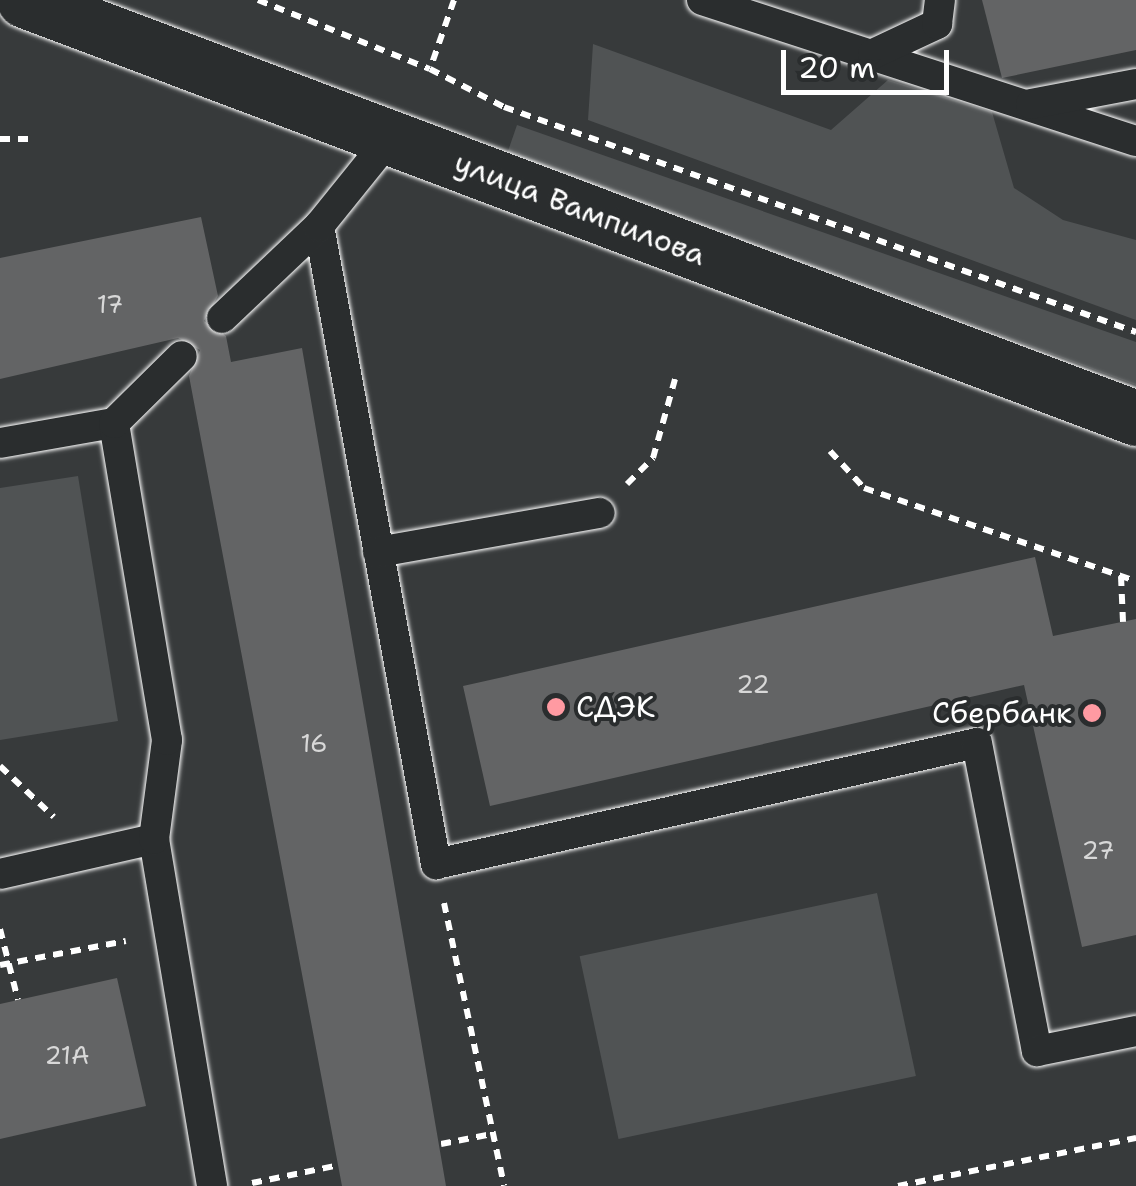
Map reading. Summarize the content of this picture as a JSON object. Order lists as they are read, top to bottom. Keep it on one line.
{"streets":{"street":["улица Вампилова"]},"places":["СДЭК","Сбербанк"],"house_numbers":["17","22","16","27","21А"],"scale_bar":"20 m"}
